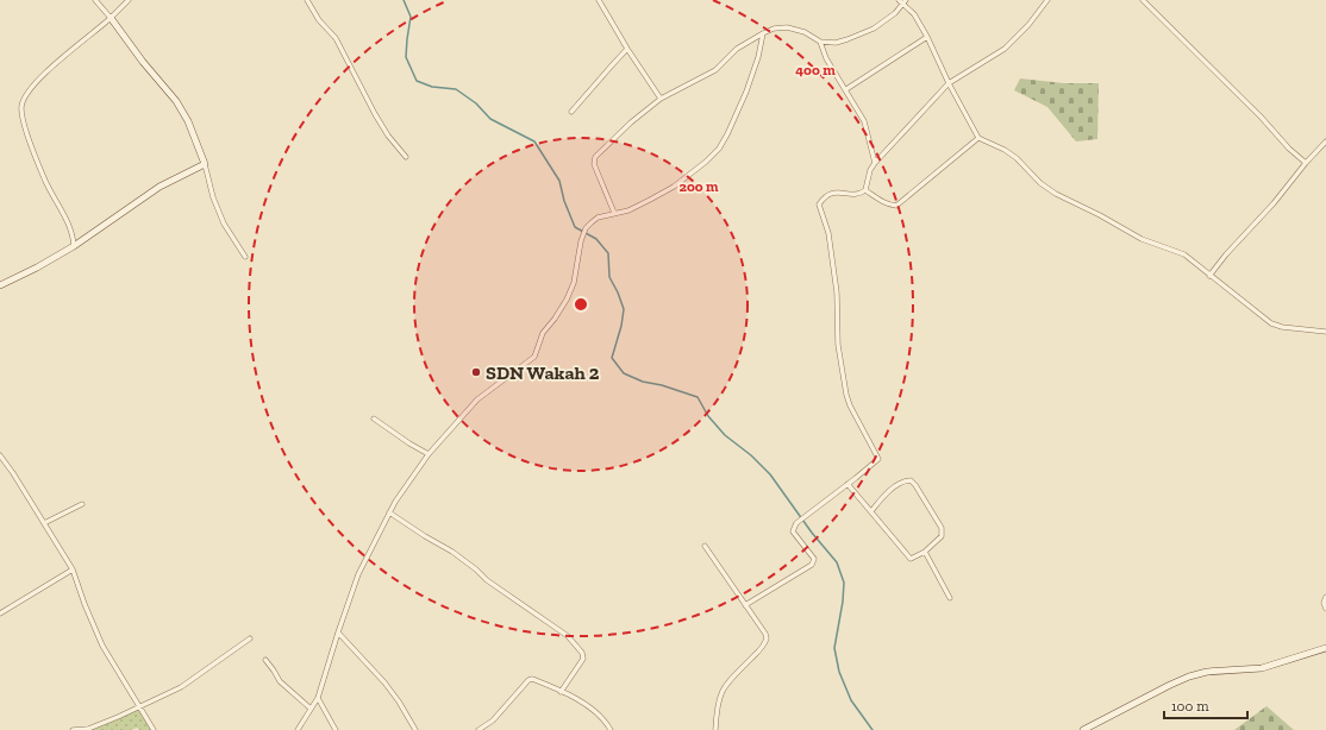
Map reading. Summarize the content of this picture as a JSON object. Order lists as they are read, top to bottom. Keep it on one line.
{"places":["SDN Wakah 2"],"scale_bar":"100 m","rings":["400 m","200 m"]}
